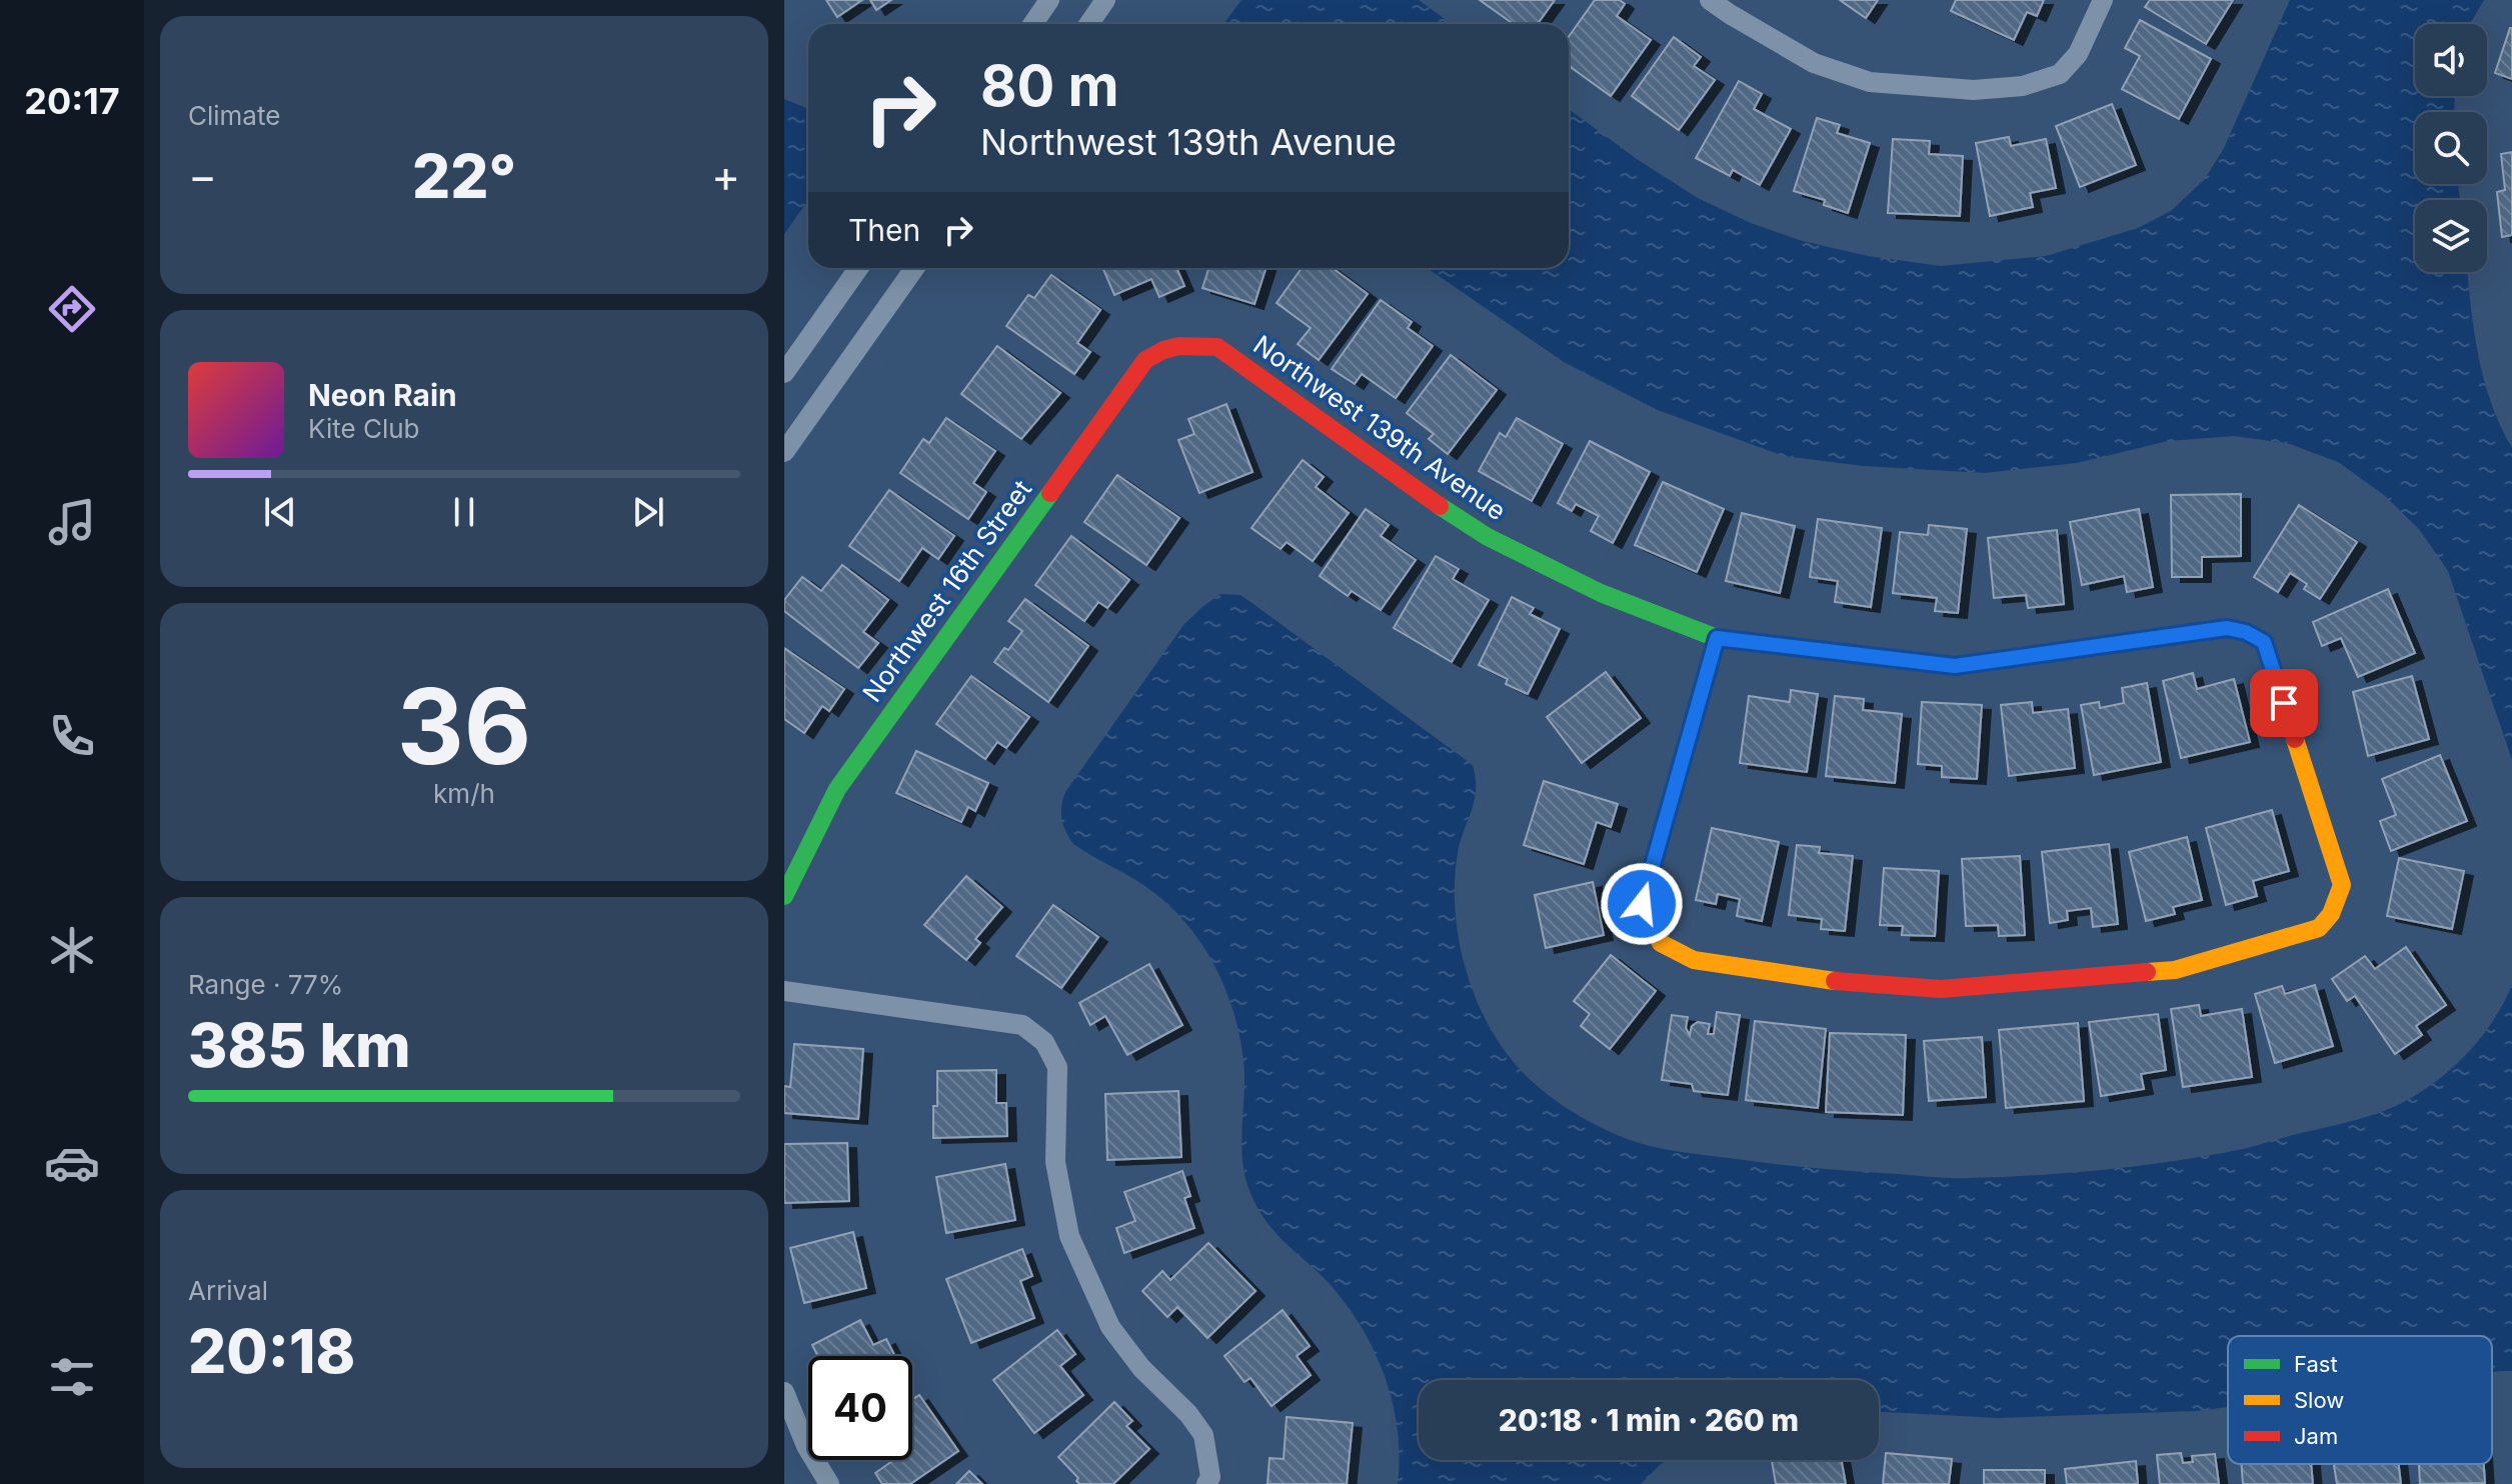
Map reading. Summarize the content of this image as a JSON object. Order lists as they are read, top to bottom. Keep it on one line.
{"streets":{"street":["Northwest 139th Avenue","Northwest 16th Street"]},"crossings":[["Northwest 139th Avenue","Northwest 16th Street"]],"legend":["Fast","Slow","Jam"],"page":{"tabs":"20:17","tile":["Climate",["36","km/h"],["Range · 77%","385 km"],["Arrival","20:18"]],"turn":["80 m","Northwest 139th Avenue"],"heat":["−","22°","+"],"then":"Then","song":["Neon Rain","Kite Club"],"limit":"40","trip":"20:18 · 1 min · 260 m"}}
